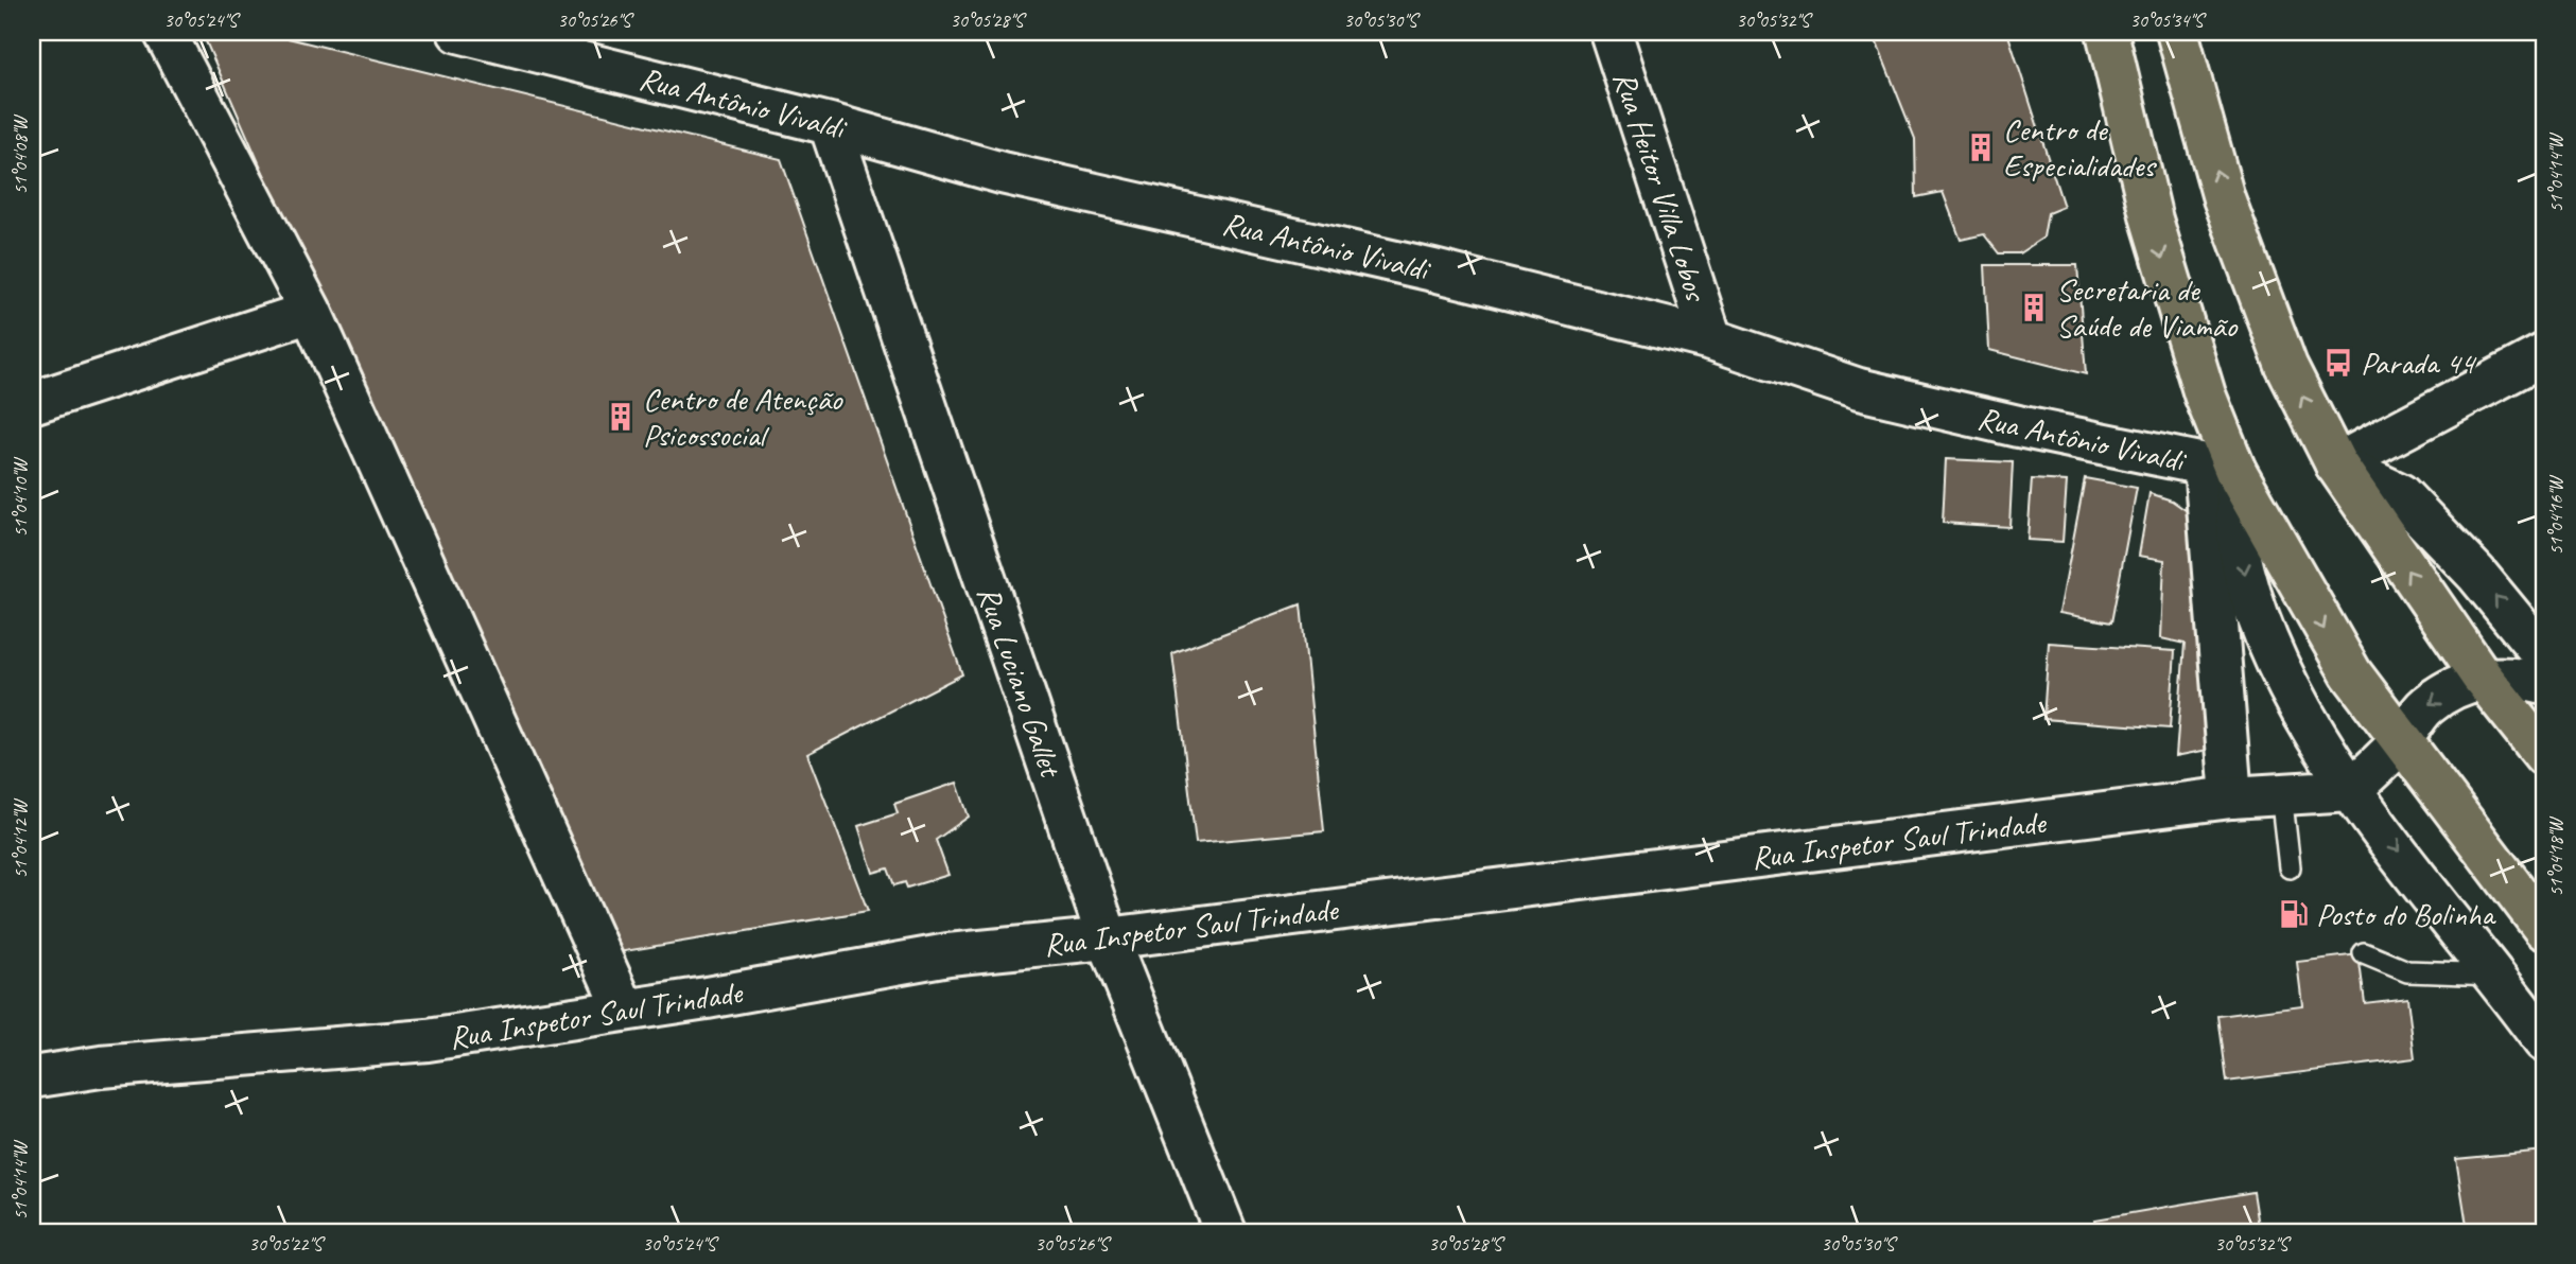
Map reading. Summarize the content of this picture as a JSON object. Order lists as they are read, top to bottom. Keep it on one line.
{"streets":{"street":["Rua Antônio Vivaldi","Rua Heitor Villa Lobos","Rua Luciano Gallet","Rua Inspetor Saul Trindade"]},"crossings":[["Rua Antônio Vivaldi","Rua Heitor Villa Lobos"],["Rua Antônio Vivaldi","Rua Luciano Gallet"],["Rua Luciano Gallet","Rua Inspetor Saul Trindade"]],"places":{"building":["Centro de Especialidades","Secretaria de Saúde de Viamão","Centro de Atenção Psicossocial"],"bus stop":["Parada 44"],"fuel station":["Posto do Bolinha"]},"coordinates":["30°05'24\"S","30°05'26\"S","30°05'28\"S","30°05'30\"S","30°05'32\"S","30°05'34\"S","51°04'08\"W","51°04'14\"W","51°04'10\"W","51°04'16\"W","51°04'12\"W","51°04'18\"W","30°05'22\"S"]}
